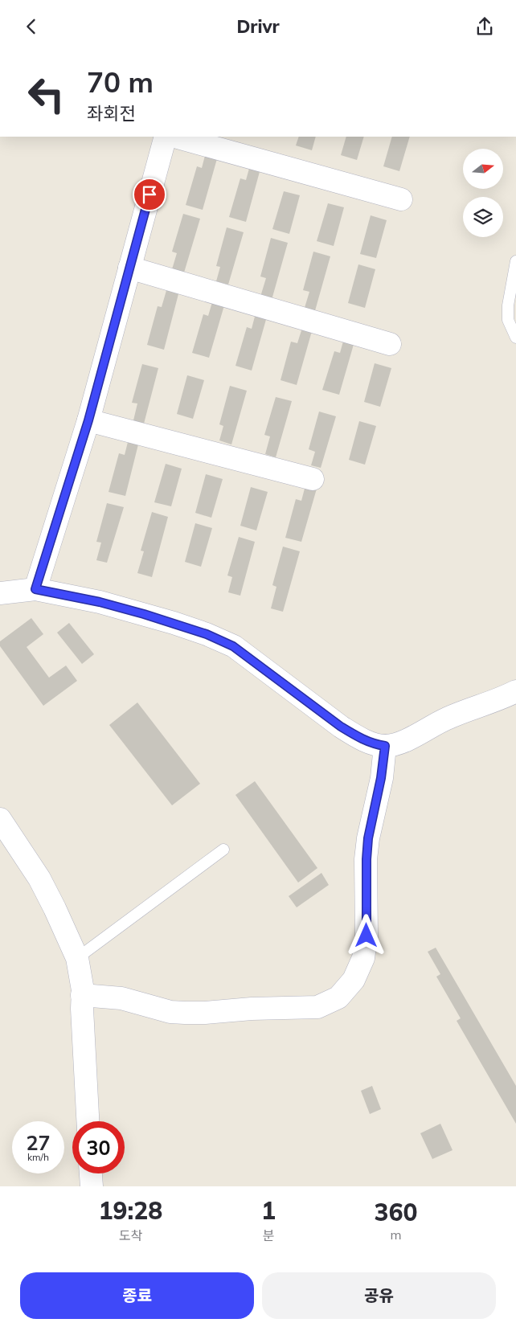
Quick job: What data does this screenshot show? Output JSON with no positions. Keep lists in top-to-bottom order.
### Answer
{
  "north": "right",
  "page": {
    "header": "Drivr",
    "turn": ["70 m", "좌회전"],
    "speed": "27 km/h",
    "limit": "30",
    "eta": [
      "19:28",
      "도착",
      "1",
      "분",
      "360",
      "m"
    ],
    "buttons": ["종료", "공유"]
  }
}
